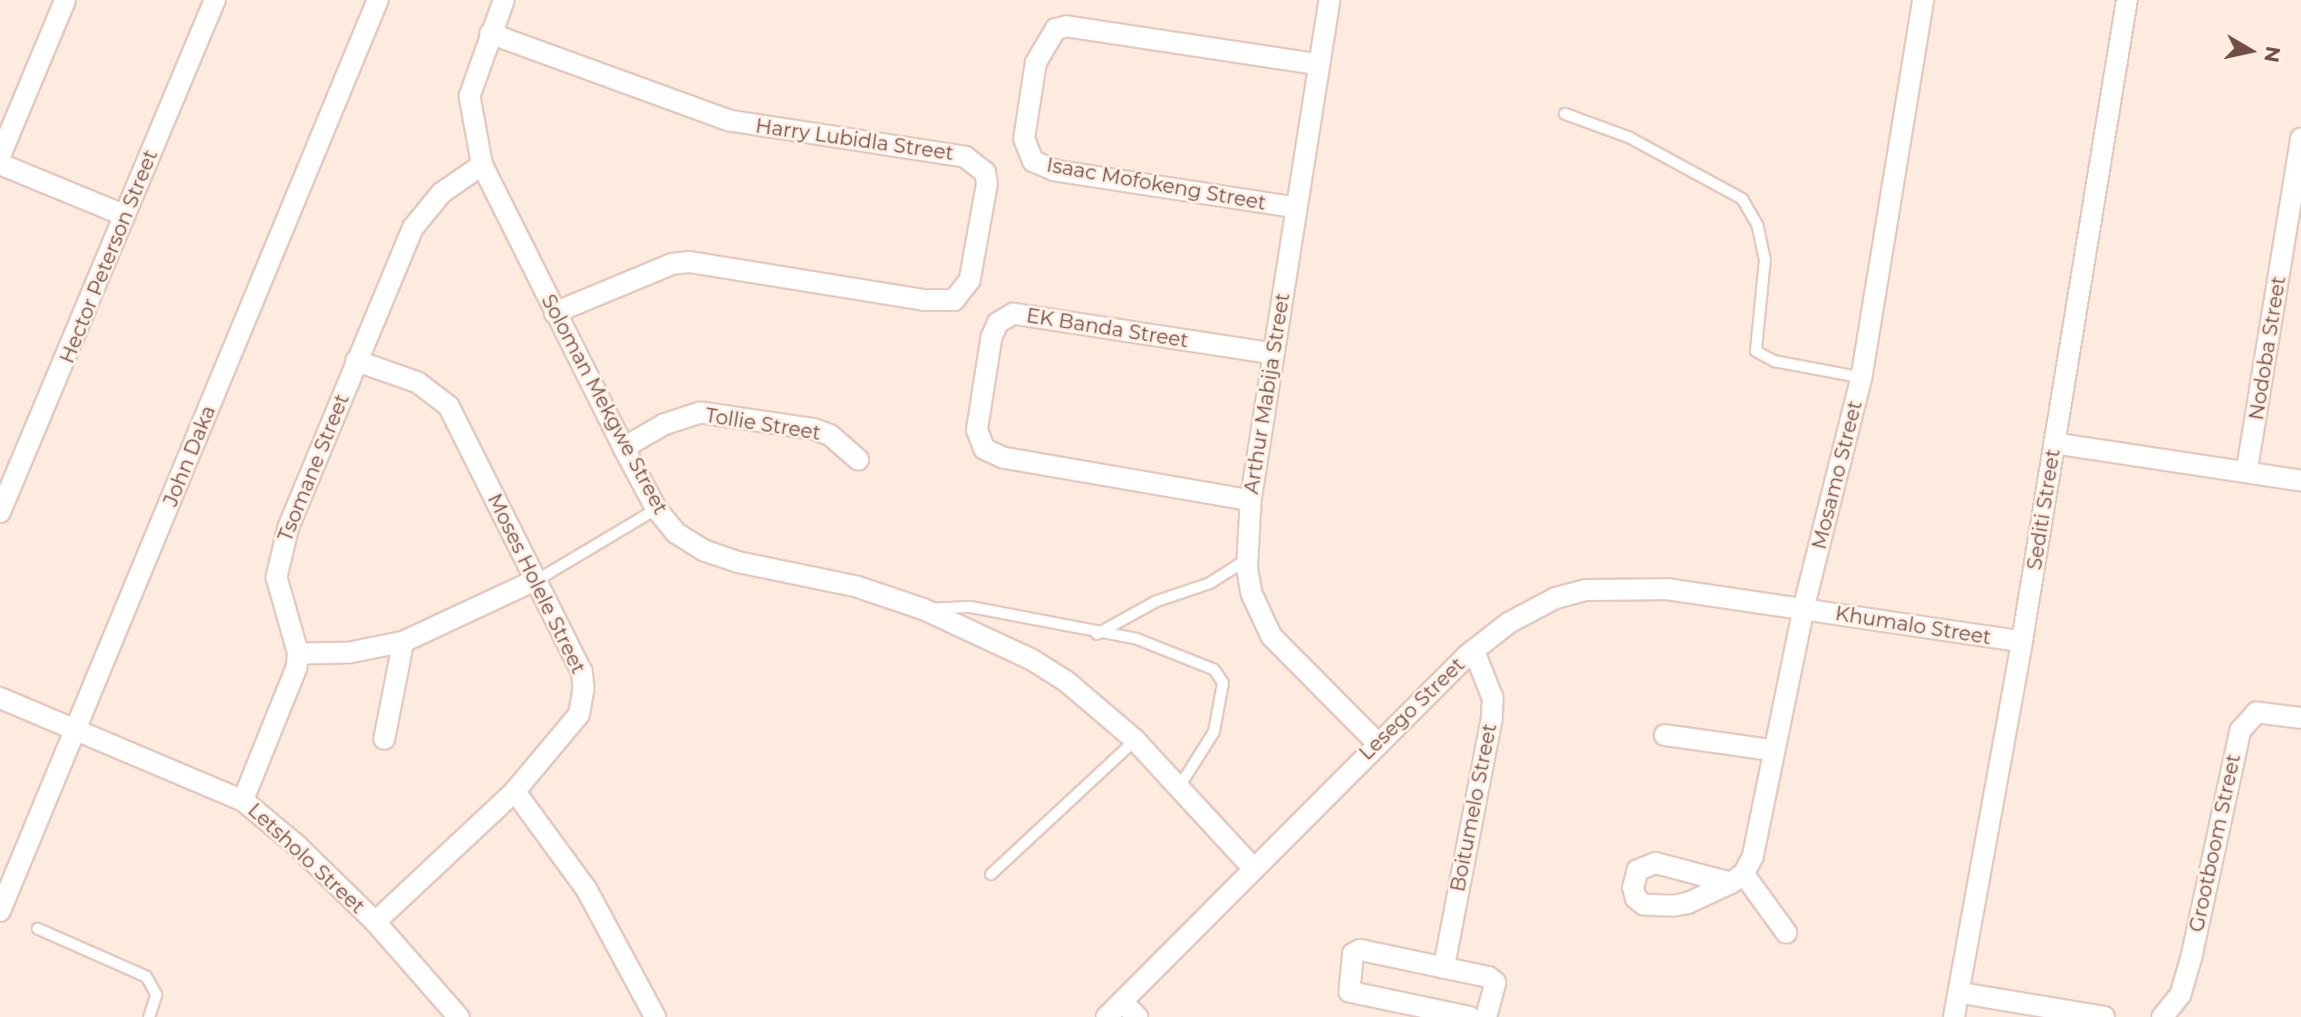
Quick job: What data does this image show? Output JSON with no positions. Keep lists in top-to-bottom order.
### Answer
{
  "streets": {
    "street": [
      "Harry Lubidla Street",
      "Isaac Mofokeng Street",
      "Hector Peterson Street",
      "EK Banda Street",
      "Nodoba Street",
      "Arthur Mabija Street",
      "Soloman Mekgwe Street",
      "Tollie Street",
      "John Daka",
      "Tsomane Street",
      "Mosamo Street",
      "Sediti Street",
      "Moses Holele Street",
      "Khumalo Street",
      "Lesego Street",
      "Boitumelo Street",
      "Grootboom Street",
      "Letsholo Street"
    ]
  },
  "crossings": [
    ["Harry Lubidla Street", "Soloman Mekgwe Street"],
    ["Isaac Mofokeng Street", "Arthur Mabija Street"],
    ["EK Banda Street", "Arthur Mabija Street"],
    ["Arthur Mabija Street", "Lesego Street"],
    ["Soloman Mekgwe Street", "Tollie Street"],
    ["Soloman Mekgwe Street", "Tsomane Street"],
    ["Soloman Mekgwe Street", "Lesego Street"],
    ["John Daka", "Letsholo Street"],
    ["Tsomane Street", "Moses Holele Street"],
    ["Mosamo Street", "Khumalo Street"],
    ["Mosamo Street", "Lesego Street"],
    ["Sediti Street", "Khumalo Street"],
    ["Moses Holele Street", "Letsholo Street"],
    ["Khumalo Street", "Lesego Street"],
    ["Lesego Street", "Boitumelo Street"]
  ],
  "north": "right"
}
